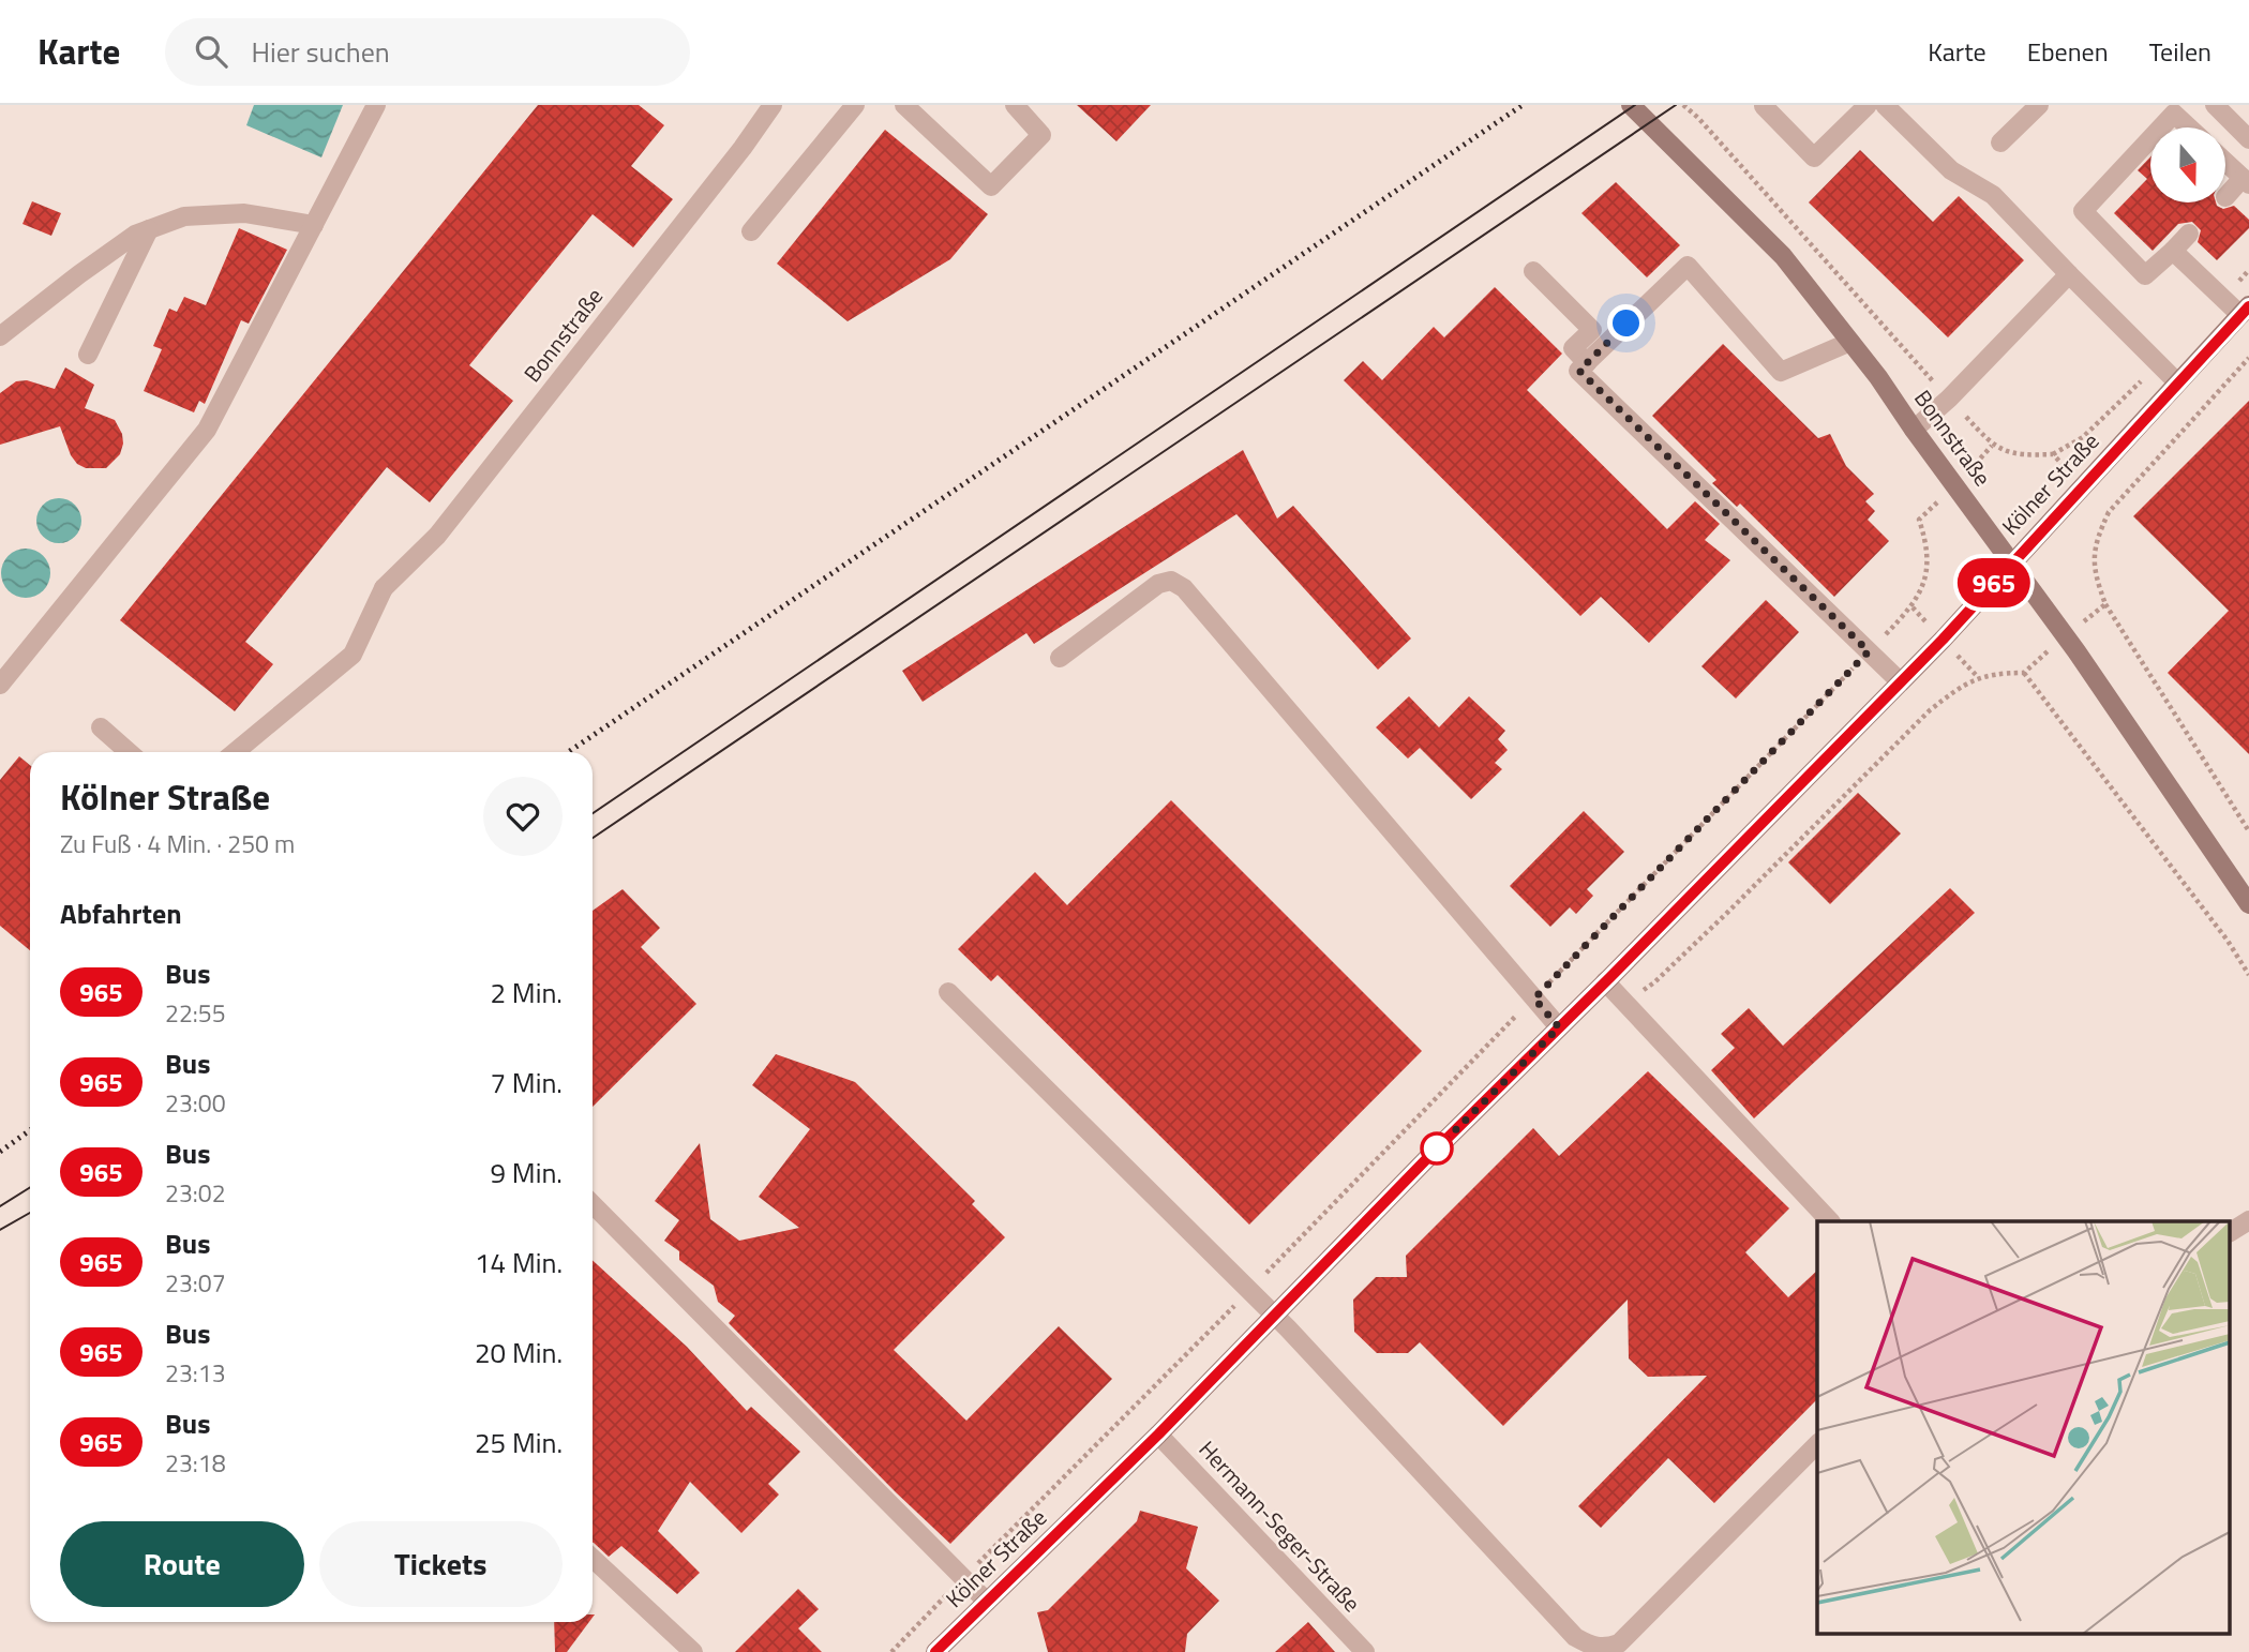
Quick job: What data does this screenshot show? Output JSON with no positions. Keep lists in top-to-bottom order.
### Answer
{
  "streets": {
    "main road": ["Bonnstraße", "Kölner Straße"],
    "street": ["Hermann-Seger-Straße"]
  },
  "crossings": [
    ["Bonnstraße", "Kölner Straße"],
    ["Kölner Straße", "Hermann-Seger-Straße"]
  ],
  "lines": ["bus line 965"],
  "north": "bottom",
  "page": {
    "header": "Karte",
    "search": "Hier suchen",
    "nav": ["Karte", "Ebenen", "Teilen"],
    "on_map": "965",
    "heading": [
      ["Kölner Straße", "Zu Fuß · 4 Min. · 250 m"],
      "Abfahrten"
    ],
    "list": [
      {
        "mark": "965",
        "name": "Bus",
        "note": "22:55",
        "value": "2 Min."
      },
      {
        "mark": "965",
        "name": "Bus",
        "note": "23:00",
        "value": "7 Min."
      },
      {
        "mark": "965",
        "name": "Bus",
        "note": "23:02",
        "value": "9 Min."
      },
      {
        "mark": "965",
        "name": "Bus",
        "note": "23:07",
        "value": "14 Min."
      },
      {
        "mark": "965",
        "name": "Bus",
        "note": "23:13",
        "value": "20 Min."
      },
      {
        "mark": "965",
        "name": "Bus",
        "note": "23:18",
        "value": "25 Min."
      }
    ],
    "buttons": ["Route", "Tickets"]
  }
}
